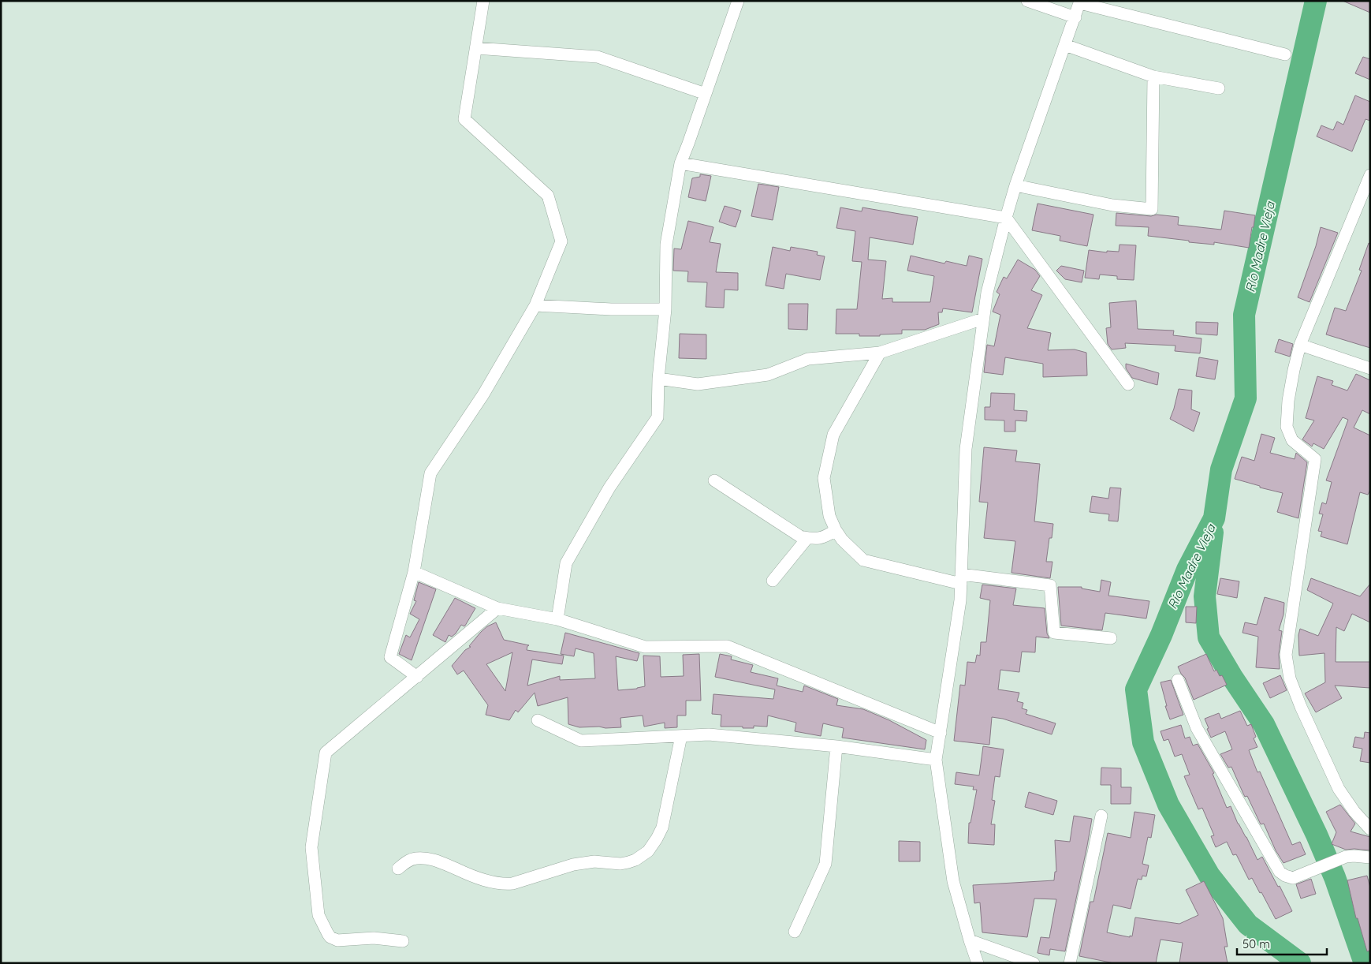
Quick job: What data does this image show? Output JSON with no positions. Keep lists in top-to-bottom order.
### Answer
{
  "water": ["Río Madre Vieja"],
  "scale_bar": "50 m"
}
